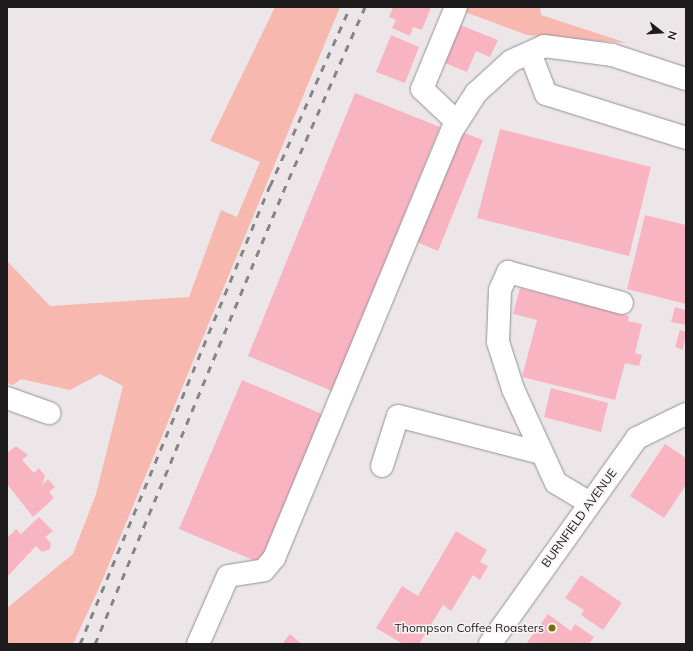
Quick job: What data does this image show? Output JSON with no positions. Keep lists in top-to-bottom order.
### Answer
{
  "streets": {
    "street": ["BURNFIELD AVENUE"]
  },
  "places": ["Thompson Coffee Roasters"],
  "north": "right"
}
